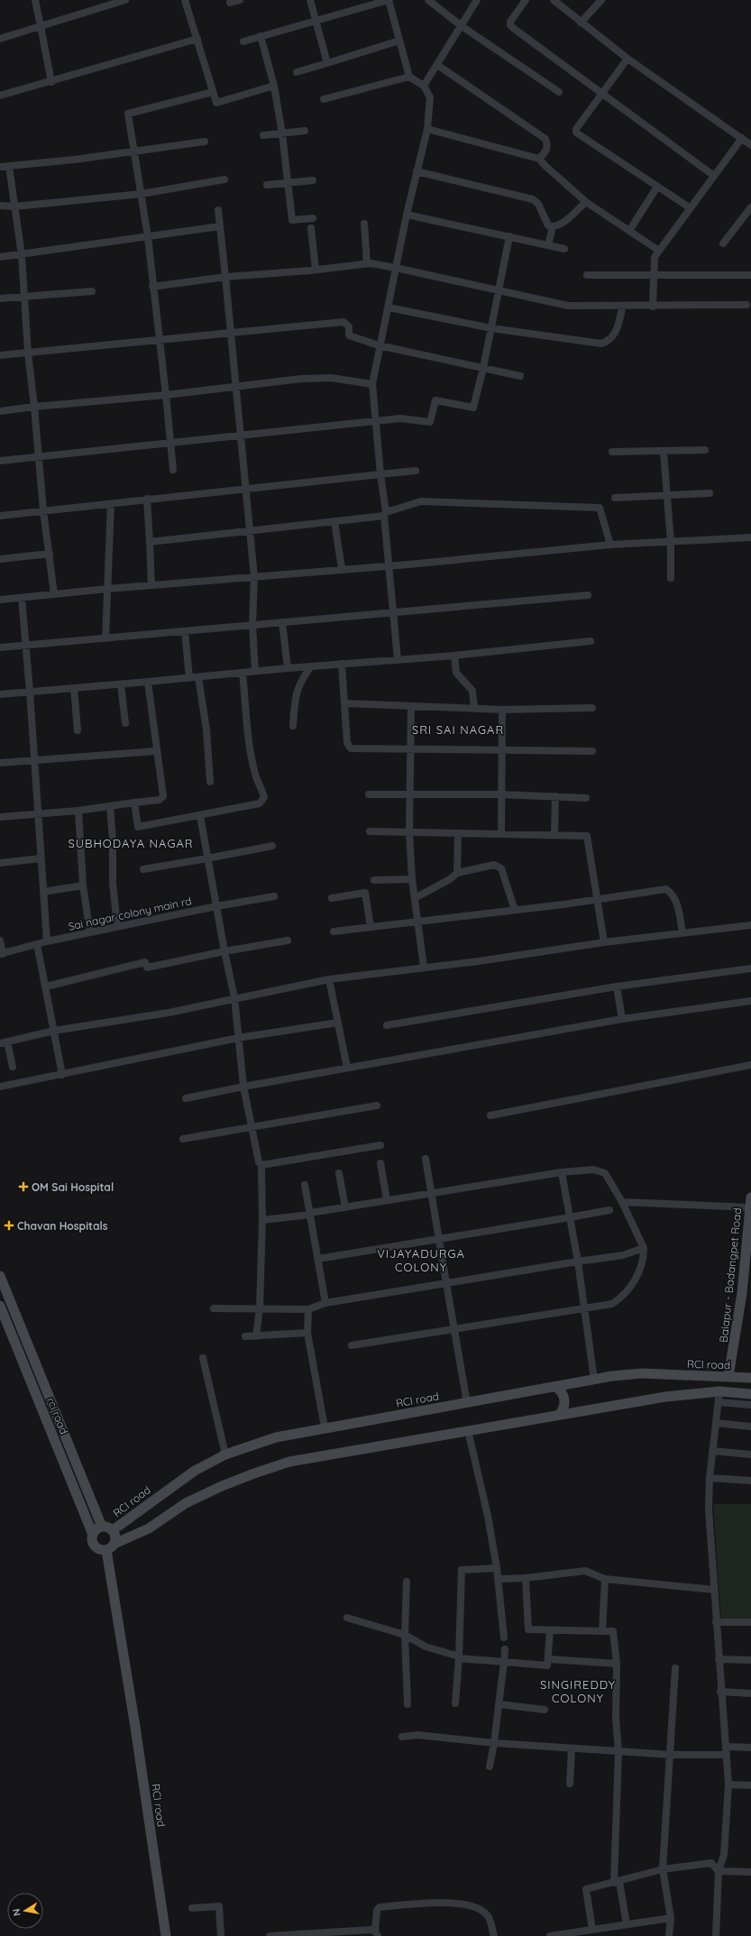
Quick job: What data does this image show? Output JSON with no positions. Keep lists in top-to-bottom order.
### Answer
{
  "streets": {
    "main road": ["Balapur - Badangpet Road", "RCI road", "rci road"],
    "street": ["Sai nagar colony main rd"]
  },
  "crossings": [
    ["Balapur - Badangpet Road", "RCI road"],
    ["RCI road", "rci road"]
  ],
  "districts": [
    "SRI SAI NAGAR",
    "SUBHODAYA NAGAR",
    "VIJAYADURGA COLONY",
    "SINGIREDDY COLONY"
  ],
  "places": {
    "health": ["OM Sai Hospital", "Chavan Hospitals"]
  },
  "north": "left"
}
